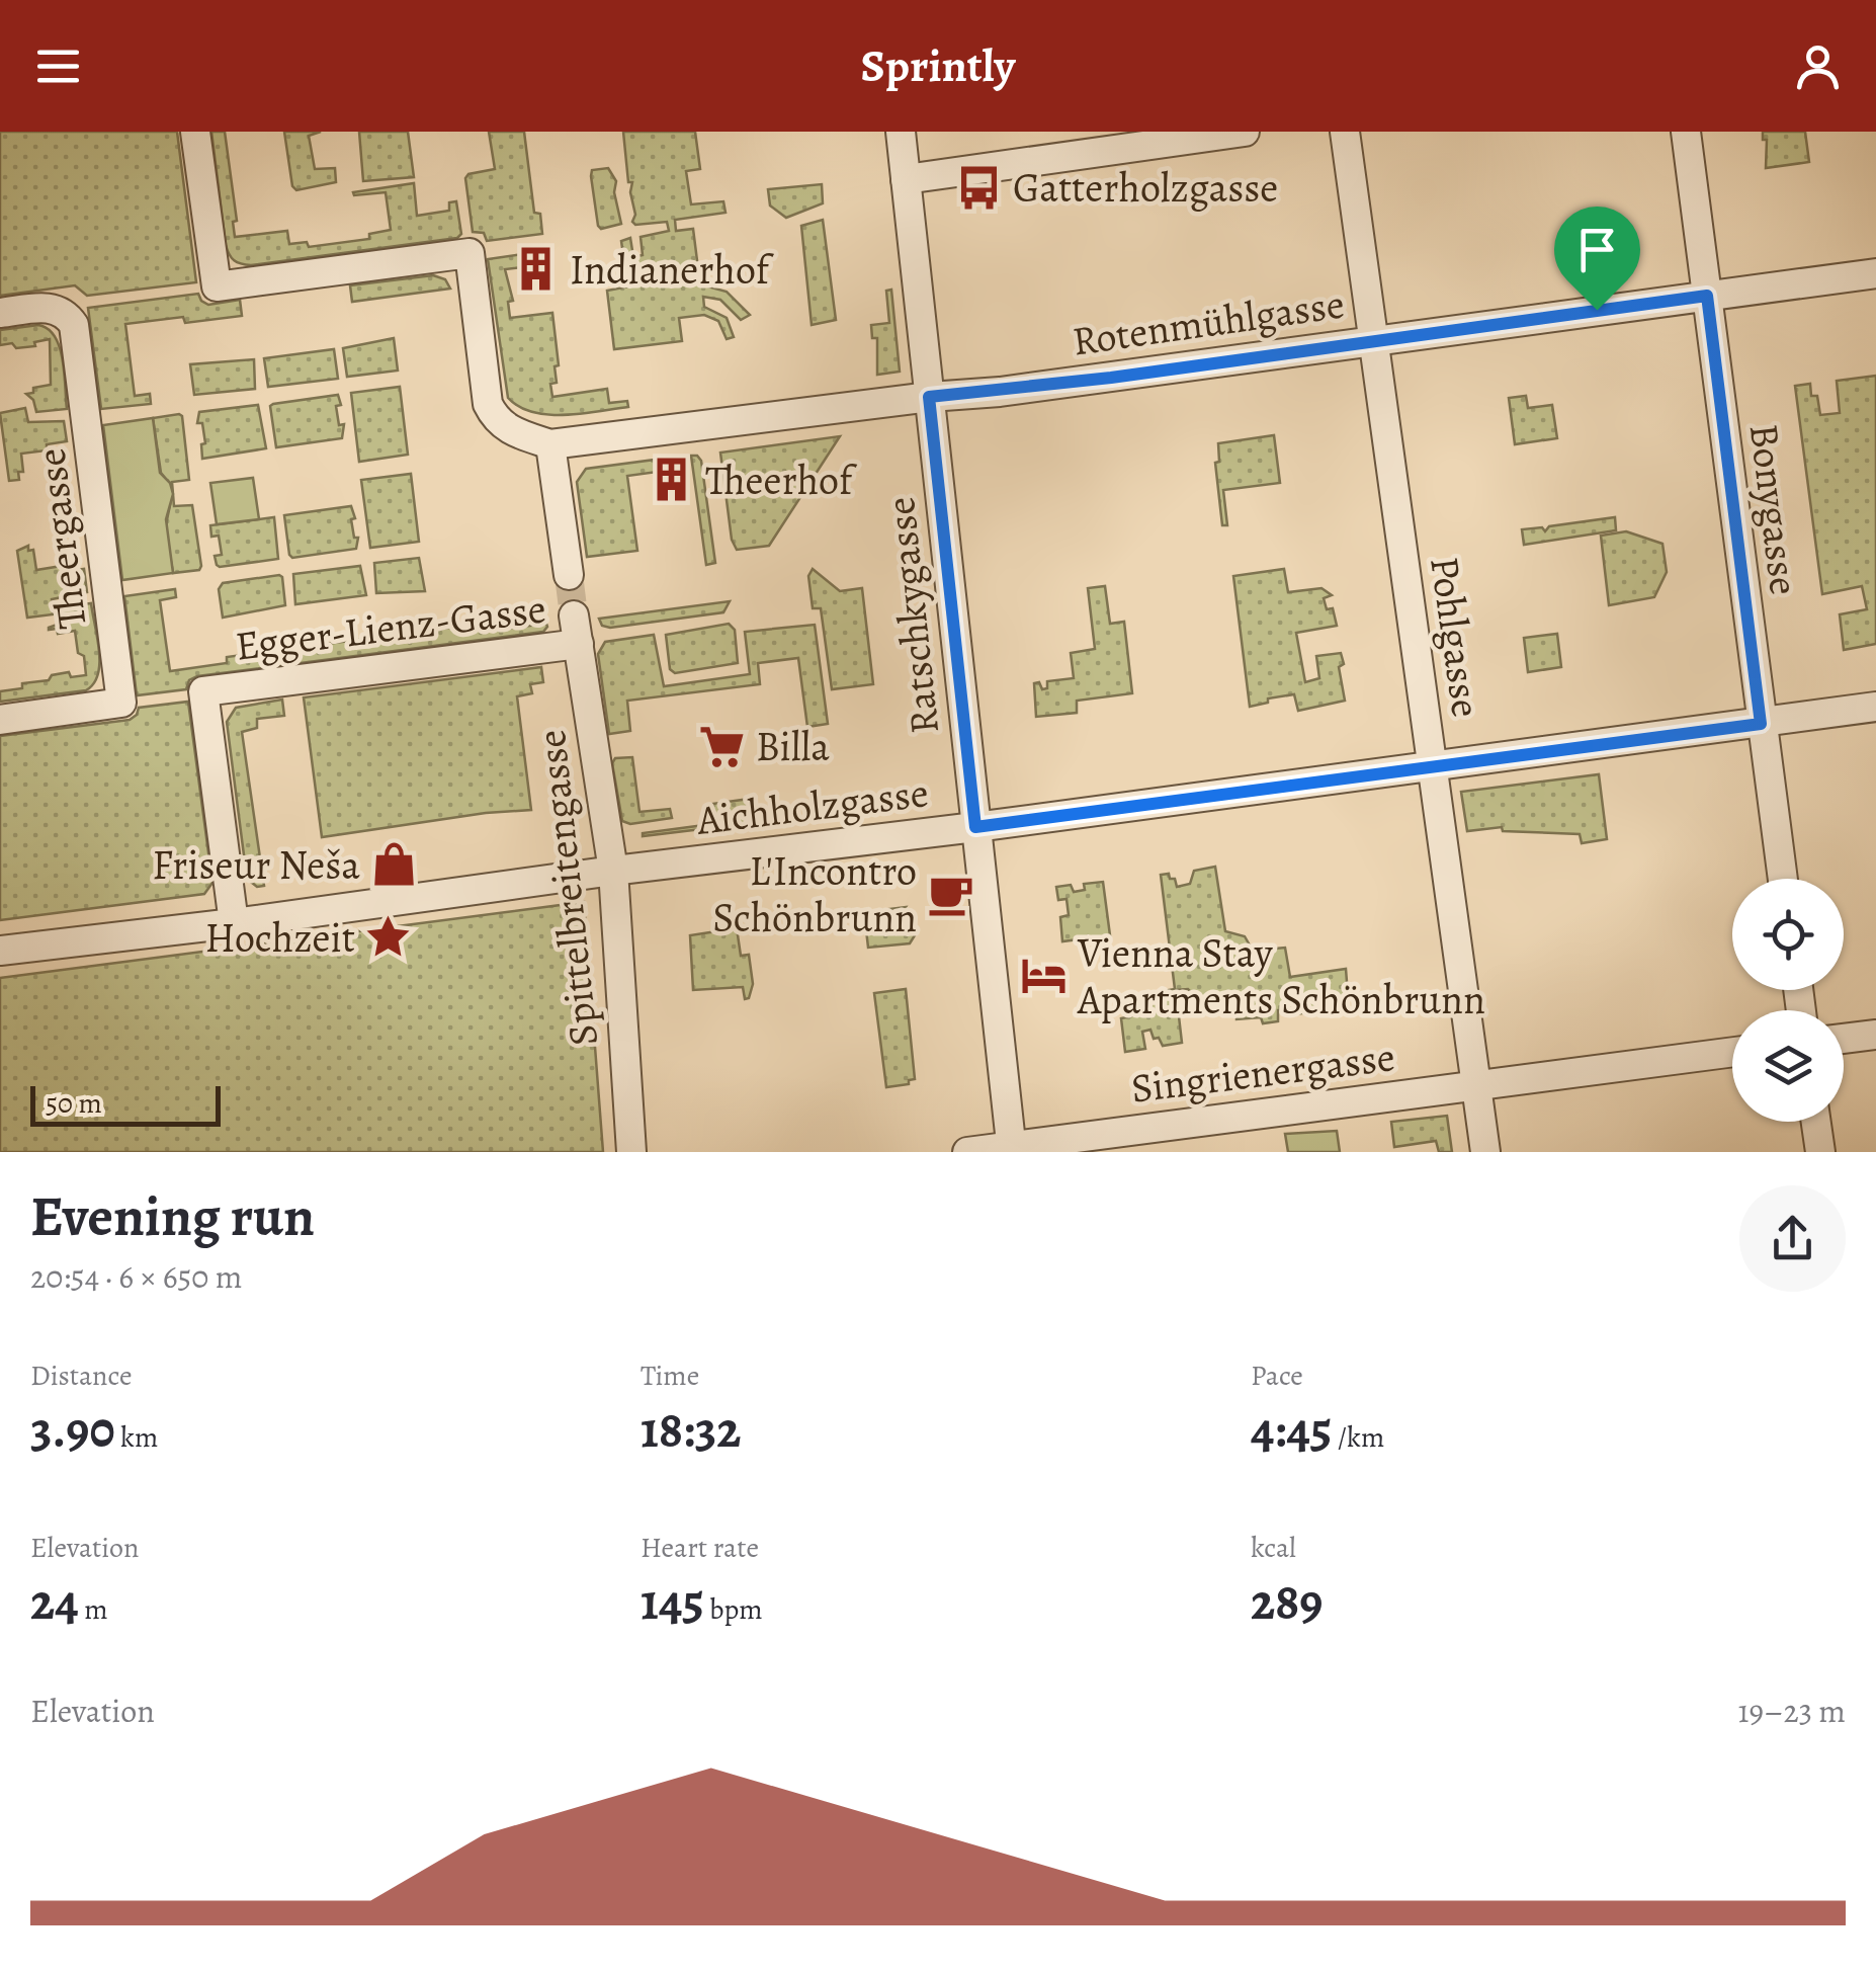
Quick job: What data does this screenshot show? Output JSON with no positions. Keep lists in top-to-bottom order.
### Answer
{
  "streets": {
    "street": [
      "Rotenmühlgasse",
      "Bonygasse",
      "Theergasse",
      "Ratschkygasse",
      "Egger-Lienz-Gasse",
      "Pohlgasse",
      "Aichholzgasse",
      "Spittelbreitengasse",
      "Singrienergasse"
    ]
  },
  "crossings": [
    ["Rotenmühlgasse", "Bonygasse"],
    ["Rotenmühlgasse", "Ratschkygasse"],
    ["Rotenmühlgasse", "Pohlgasse"],
    ["Bonygasse", "Aichholzgasse"],
    ["Ratschkygasse", "Aichholzgasse"],
    ["Ratschkygasse", "Singrienergasse"],
    ["Egger-Lienz-Gasse", "Aichholzgasse"],
    ["Egger-Lienz-Gasse", "Spittelbreitengasse"],
    ["Pohlgasse", "Aichholzgasse"],
    ["Pohlgasse", "Singrienergasse"],
    ["Aichholzgasse", "Spittelbreitengasse"]
  ],
  "places": {
    "bus stop": ["Gatterholzgasse"],
    "building": ["Indianerhof", "Theerhof"],
    "supermarket": ["Billa"],
    "shop": ["Friseur Neša"],
    "cafe": ["L'Incontro Schönbrunn"],
    "place": ["Hochzeit"],
    "hotel": ["Vienna Stay Apartments Schönbrunn"]
  },
  "scale_bar": "50 m",
  "page": {
    "header": "Sprintly",
    "scale": "50 m",
    "heading": ["Evening run", "20:54 · 6 × 650 m"],
    "stats": [
      ["Distance", "3.90 km"],
      ["Time", "18:32"],
      ["Pace", "4:45 /km"],
      ["Elevation", "24 m"],
      ["Heart rate", "145 bpm"],
      ["kcal", "289"]
    ],
    "chart": ["Elevation", "19–23 m"]
  }
}
